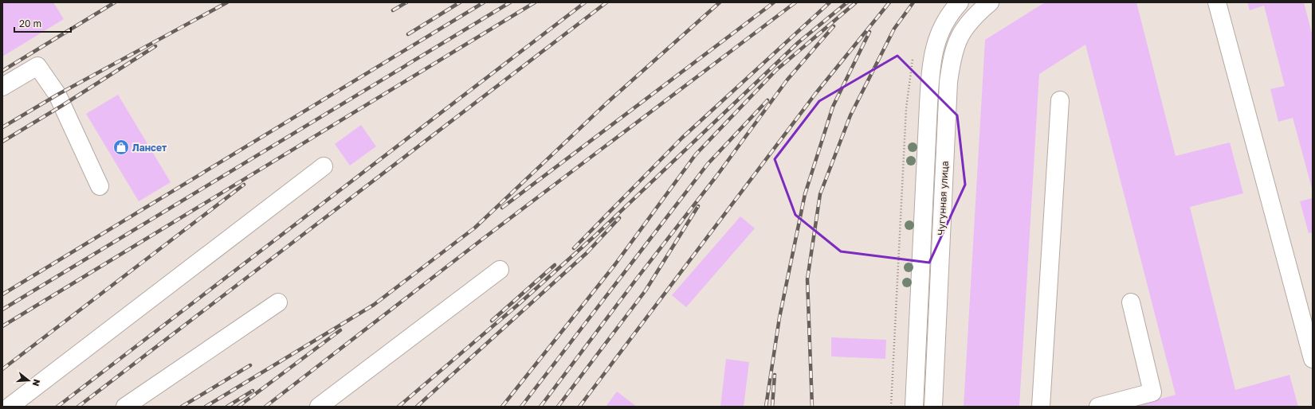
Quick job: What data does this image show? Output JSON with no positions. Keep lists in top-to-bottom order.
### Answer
{
  "streets": {
    "street": ["Чугунная улица"]
  },
  "places": {
    "shop": ["Лансет"]
  },
  "scale_bar": "20 m",
  "north": "right"
}
